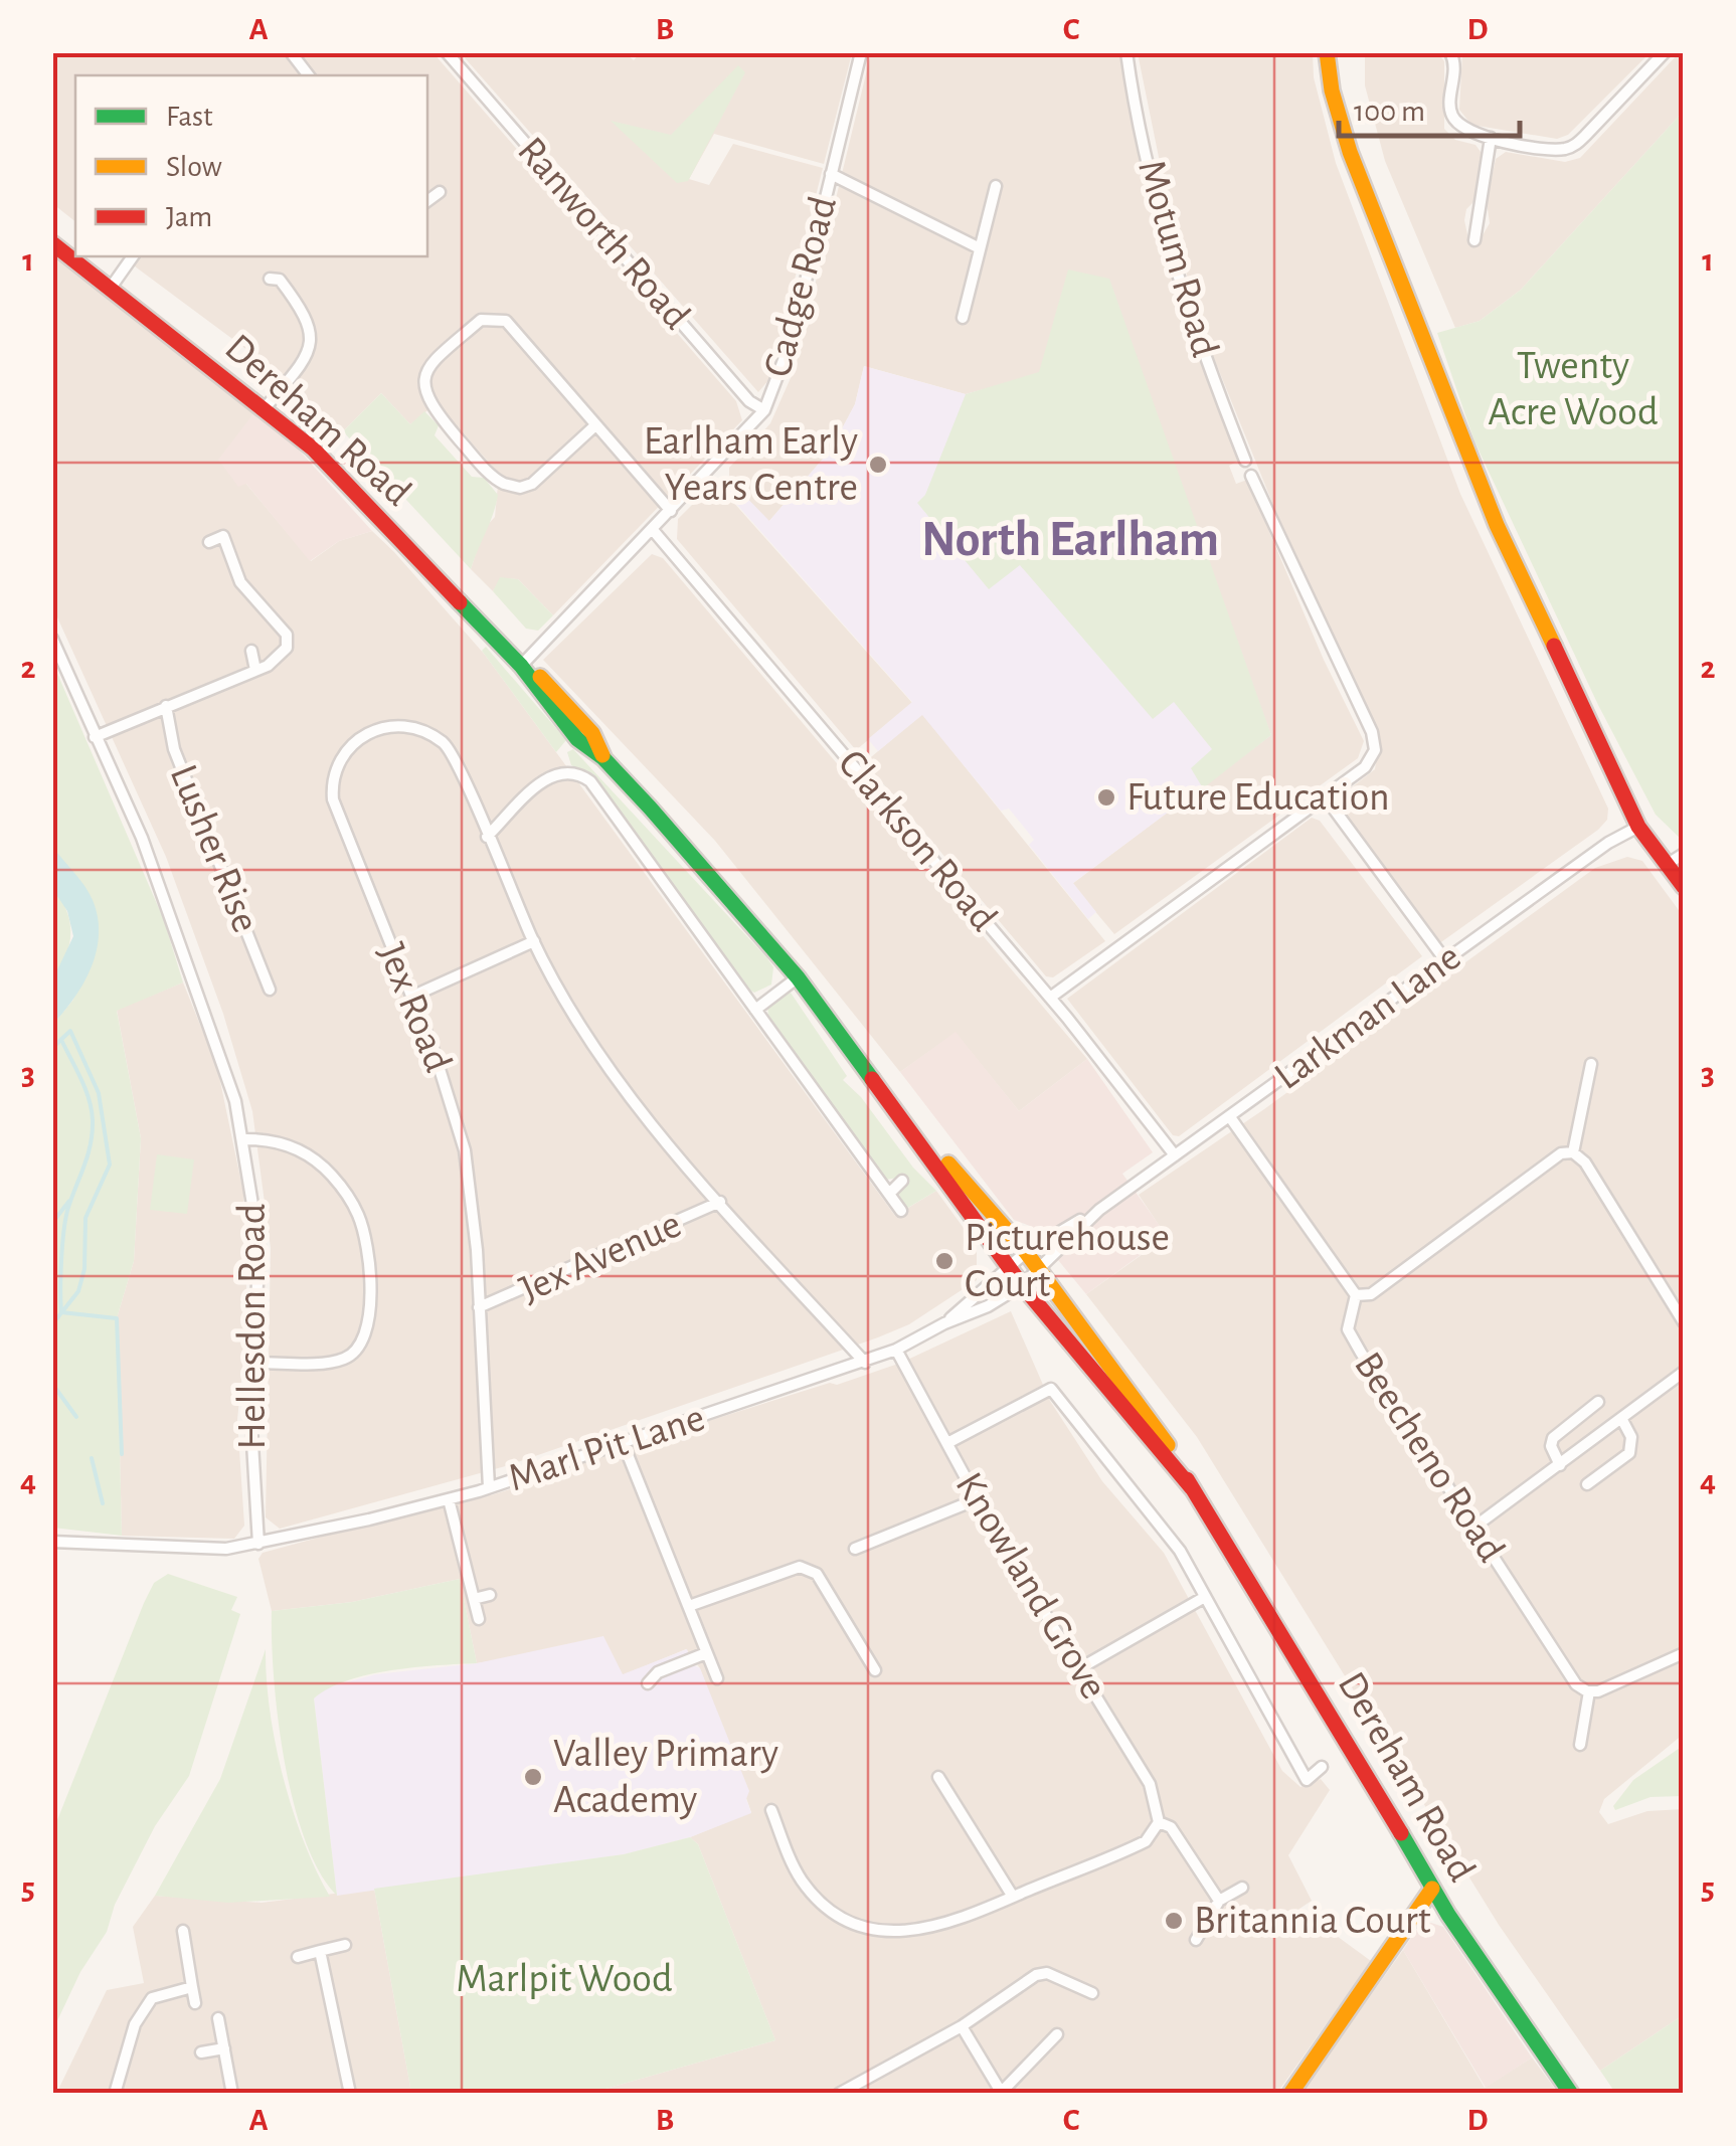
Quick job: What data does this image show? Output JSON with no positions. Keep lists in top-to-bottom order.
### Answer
{
  "streets": {
    "main road": ["Dereham Road"],
    "street": [
      "Ranworth Road",
      "Motum Road",
      "Cadge Road",
      "Clarkson Road",
      "Lusher Rise",
      "Jex Road",
      "Larkman Lane",
      "Jex Avenue",
      "Hellesdon Road",
      "Marl Pit Lane",
      "Beecheno Road",
      "Knowland Grove"
    ]
  },
  "crossings": [
    ["Ranworth Road", "Cadge Road"],
    ["Cadge Road", "Dereham Road"],
    ["Cadge Road", "Clarkson Road"],
    ["Dereham Road", "Larkman Lane"],
    ["Dereham Road", "Marl Pit Lane"],
    ["Clarkson Road", "Larkman Lane"],
    ["Jex Road", "Jex Avenue"],
    ["Jex Road", "Marl Pit Lane"],
    ["Larkman Lane", "Marl Pit Lane"],
    ["Larkman Lane", "Beecheno Road"],
    ["Hellesdon Road", "Marl Pit Lane"],
    ["Marl Pit Lane", "Knowland Grove"]
  ],
  "districts": ["North Earlham"],
  "parks": ["Twenty Acre Wood", "Marlpit Wood"],
  "places": [
    "Earlham Early Years Centre",
    "Future Education",
    "Picturehouse Court",
    "Valley Primary Academy",
    "Britannia Court"
  ],
  "legend": ["Fast", "Slow", "Jam"],
  "scale_bar": "100 m",
  "grid": {
    "columns": [
      "A",
      "B",
      "C",
      "D"
    ],
    "rows": [
      "1",
      "2",
      "3",
      "4",
      "5"
    ]
  }
}
